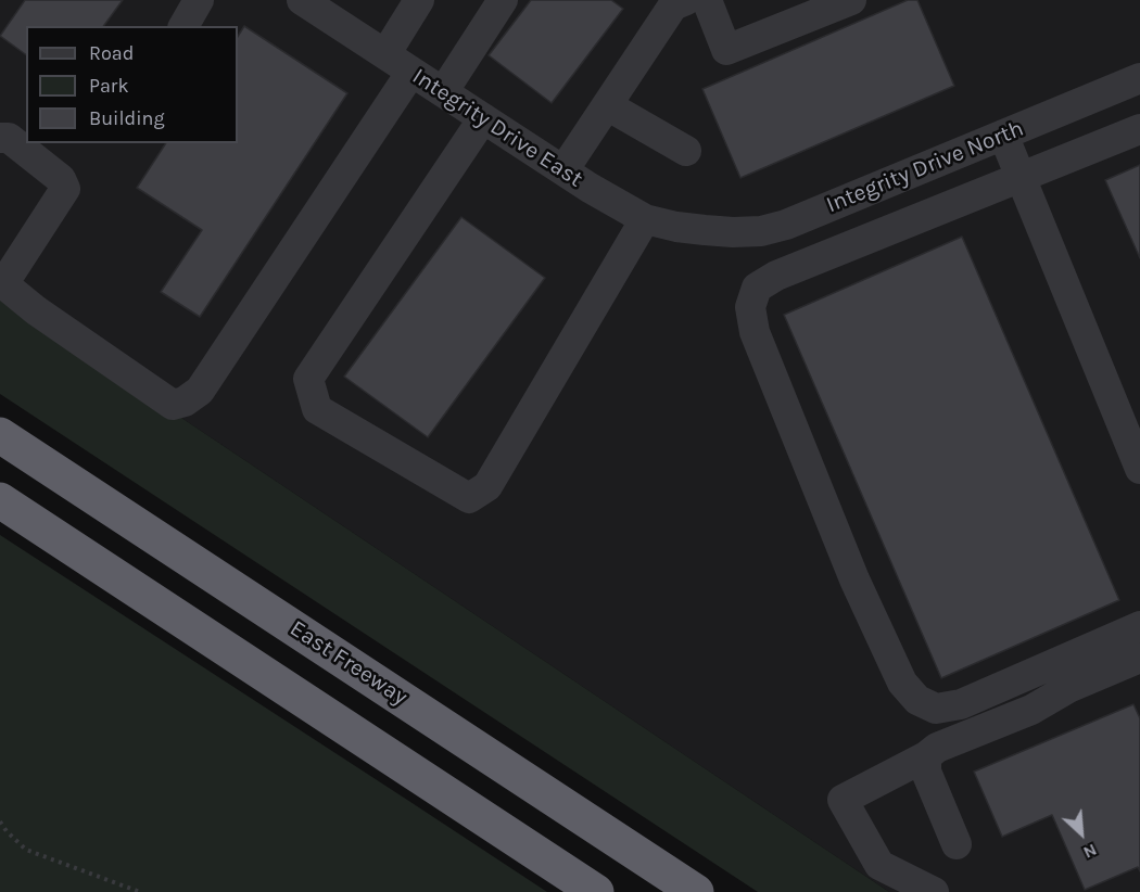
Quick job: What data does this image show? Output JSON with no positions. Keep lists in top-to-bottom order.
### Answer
{
  "streets": {
    "highway": ["East Freeway"],
    "street": ["Integrity Drive East", "Integrity Drive North"]
  },
  "crossings": [
    ["Integrity Drive East", "Integrity Drive North"]
  ],
  "legend": ["Road", "Park", "Building"],
  "north": "bottom right"
}
